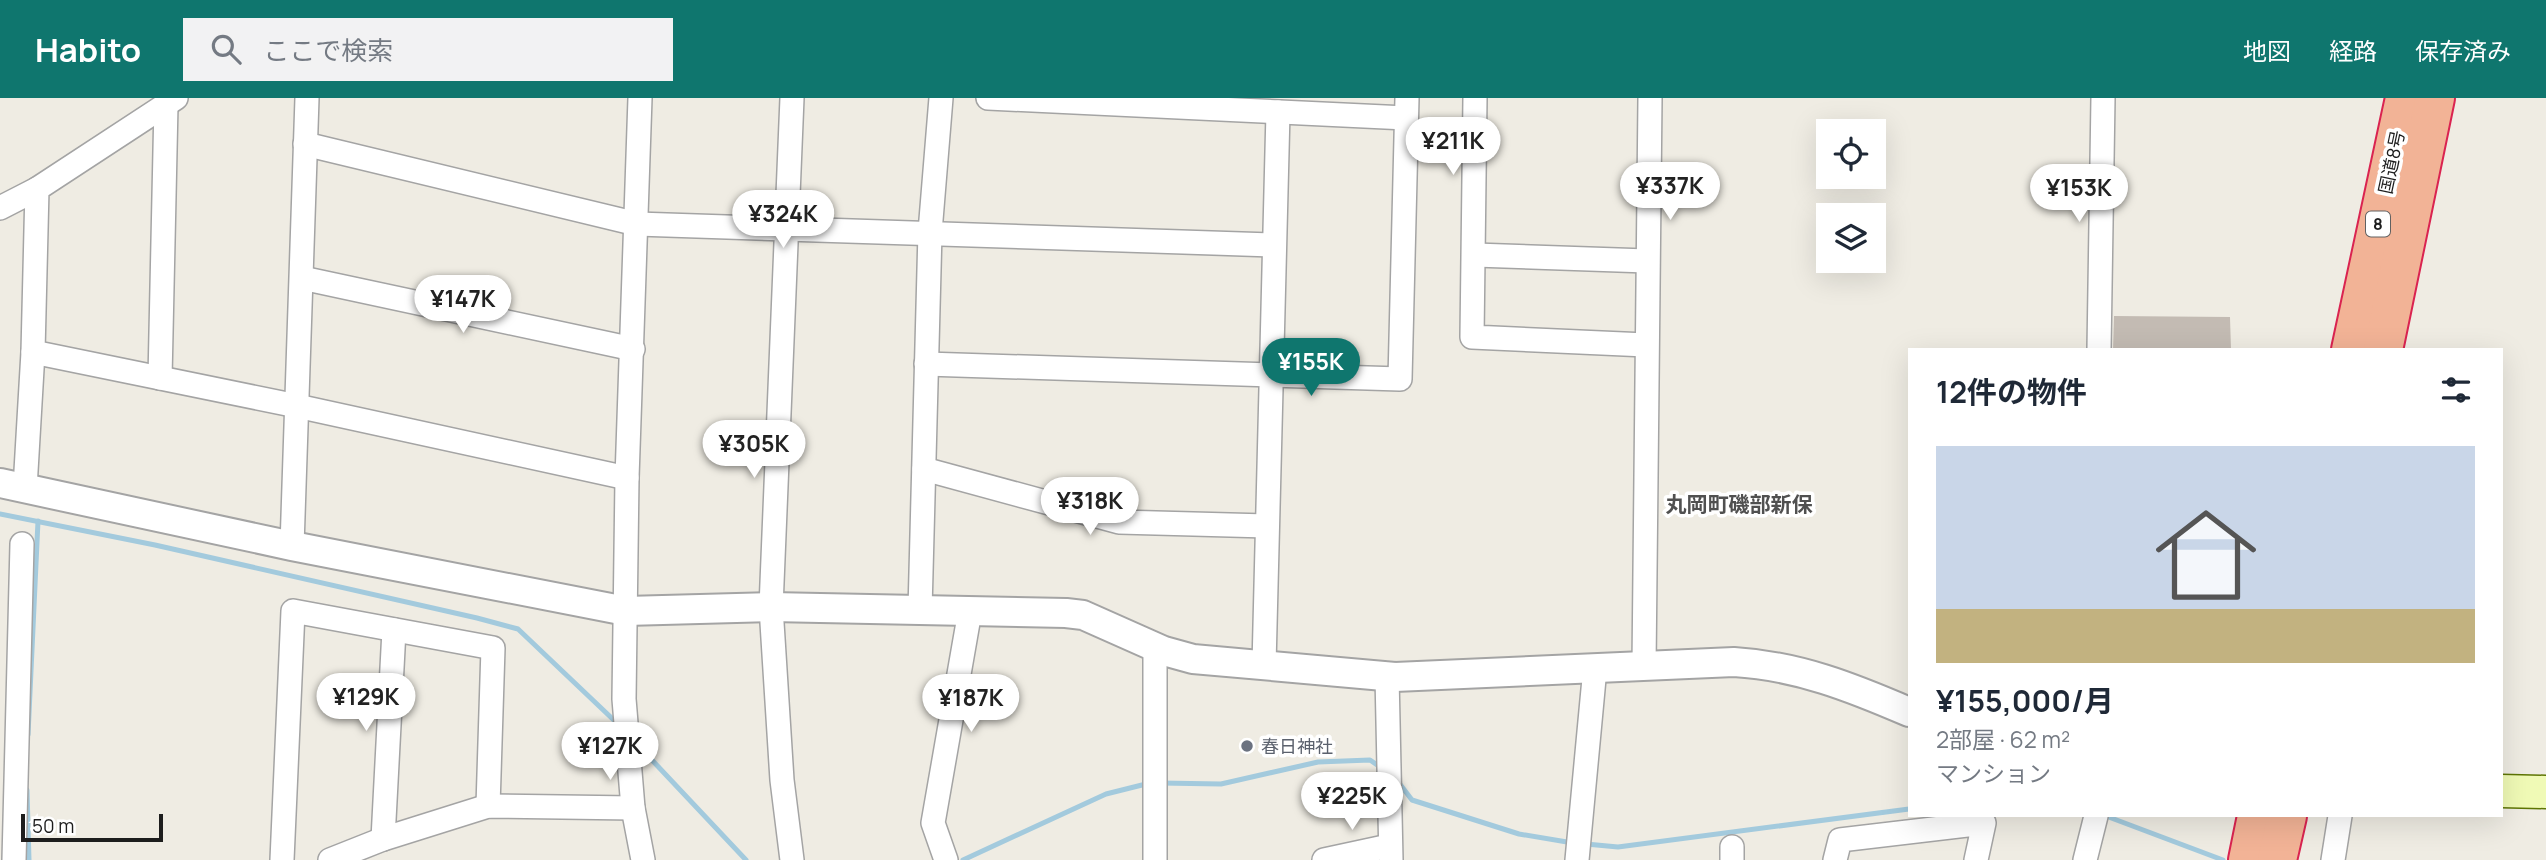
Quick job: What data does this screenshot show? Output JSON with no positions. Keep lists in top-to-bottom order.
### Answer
{
  "streets": {
    "highway": ["国道8号", "8"]
  },
  "districts": ["丸岡町磯部新保"],
  "places": ["春日神社"],
  "scale_bar": "50 m",
  "page": {
    "header": "Habito",
    "search": "ここで検索",
    "nav": ["地図", "経路", "保存済み"],
    "price": [
      "¥211K",
      "¥337K",
      "¥153K",
      "¥324K",
      "¥147K",
      "¥155K",
      "¥305K",
      "¥318K",
      "¥129K",
      "¥187K",
      "¥127K",
      "¥225K"
    ],
    "heading": "12件の物件",
    "list": [
      {
        "name": "¥155,000/月",
        "note": "2部屋 · 62 m² · マンション"
      }
    ],
    "scale": "50 m"
  }
}
